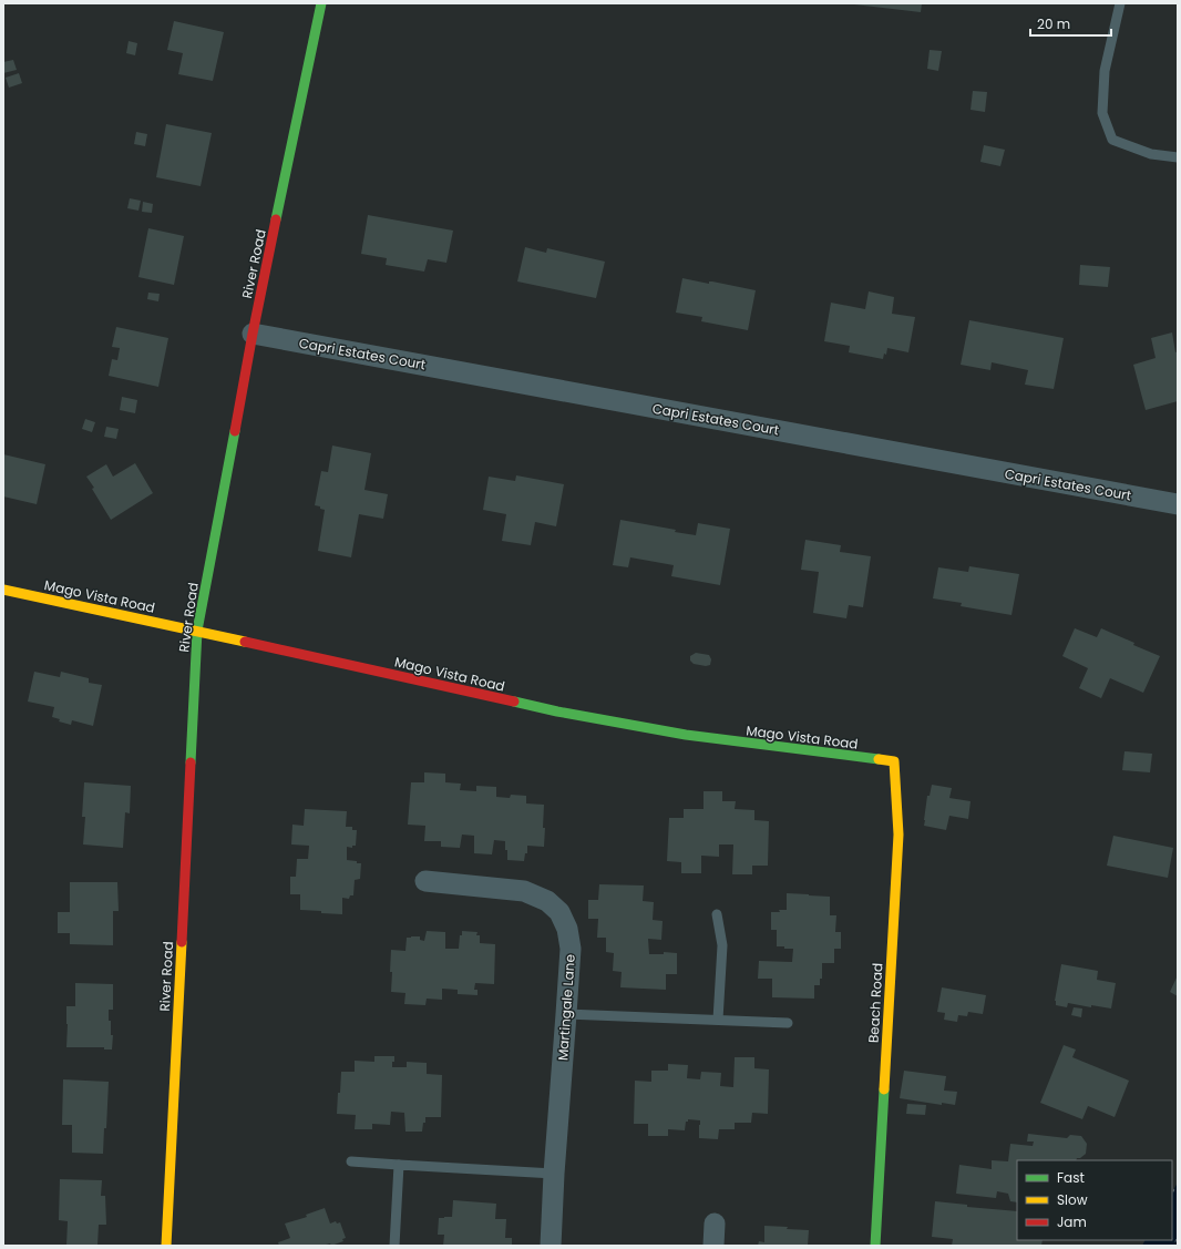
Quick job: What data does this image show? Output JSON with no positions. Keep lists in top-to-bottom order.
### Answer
{
  "streets": {
    "street": [
      "River Road",
      "Capri Estates Court",
      "Mago Vista Road",
      "Beach Road",
      "Martingale Lane"
    ]
  },
  "crossings": [
    ["River Road", "Capri Estates Court"],
    ["River Road", "Mago Vista Road"],
    ["Mago Vista Road", "Beach Road"]
  ],
  "legend": ["Fast", "Slow", "Jam"],
  "scale_bar": "20 m"
}
